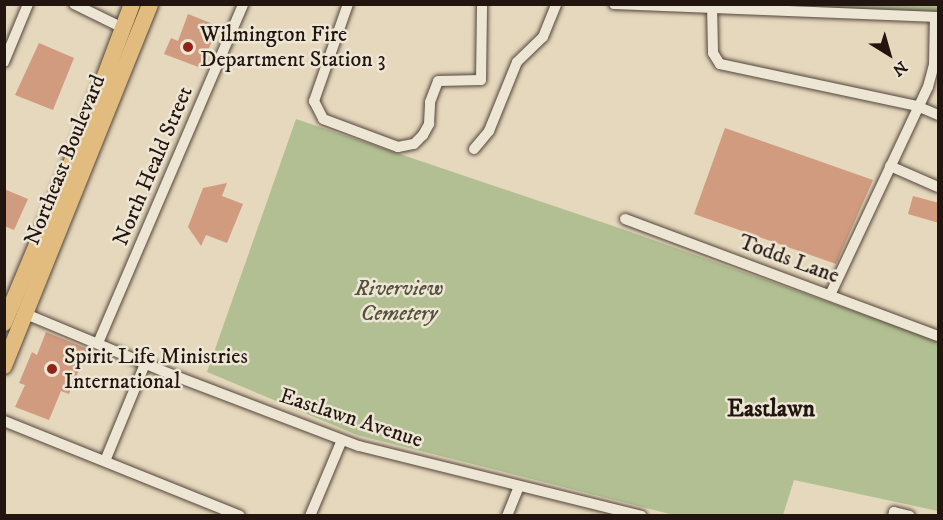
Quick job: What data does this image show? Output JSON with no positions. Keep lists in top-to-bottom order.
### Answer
{
  "streets": {
    "main road": ["Northeast Boulevard"],
    "street": ["North Heald Street", "Todds Lane", "Eastlawn Avenue"]
  },
  "crossings": [
    ["Northeast Boulevard", "Eastlawn Avenue"],
    ["North Heald Street", "Eastlawn Avenue"]
  ],
  "districts": ["Eastlawn"],
  "parks": ["Riverview Cemetery"],
  "places": ["Wilmington Fire Department Station 3", "Spirit Life Ministries International"],
  "north": "bottom right"
}
